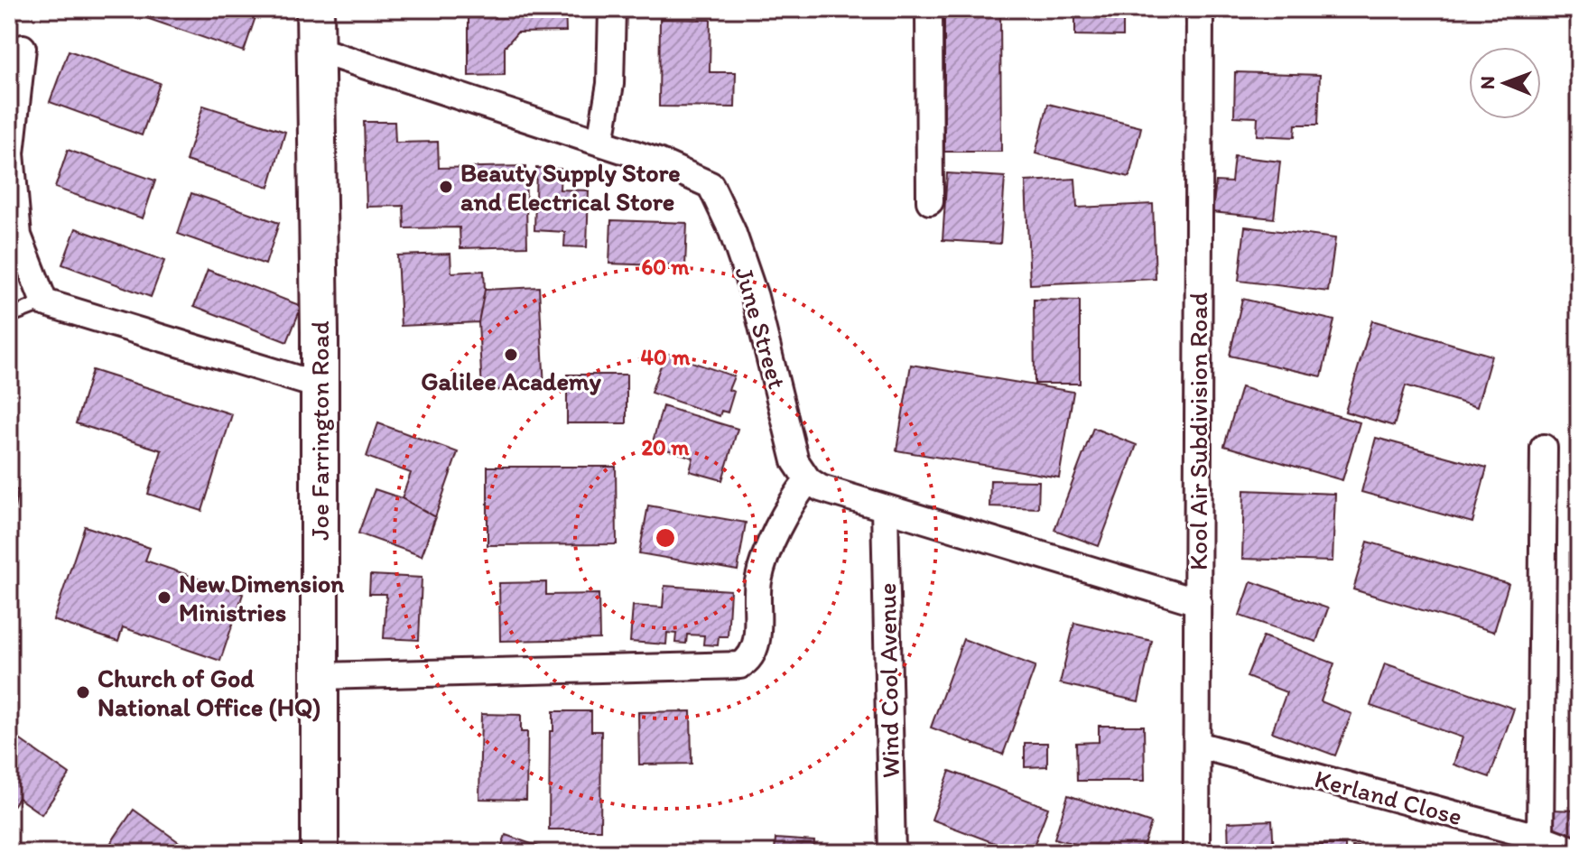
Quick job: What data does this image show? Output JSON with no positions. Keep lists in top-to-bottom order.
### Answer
{
  "streets": {
    "main road": ["Joe Farrington Road"],
    "street": [
      "June Street",
      "Kool Air Subdivision Road",
      "Wind Cool Avenue",
      "Kerland Close"
    ]
  },
  "crossings": [
    ["June Street", "Joe Farrington Road"],
    ["Kool Air Subdivision Road", "Kerland Close"]
  ],
  "places": [
    "Beauty Supply Store and Electrical Store",
    "Galilee Academy",
    "New Dimension Ministries",
    "Church of God National Office (HQ)"
  ],
  "north": "left",
  "rings": ["60 m", "40 m", "20 m"]
}
